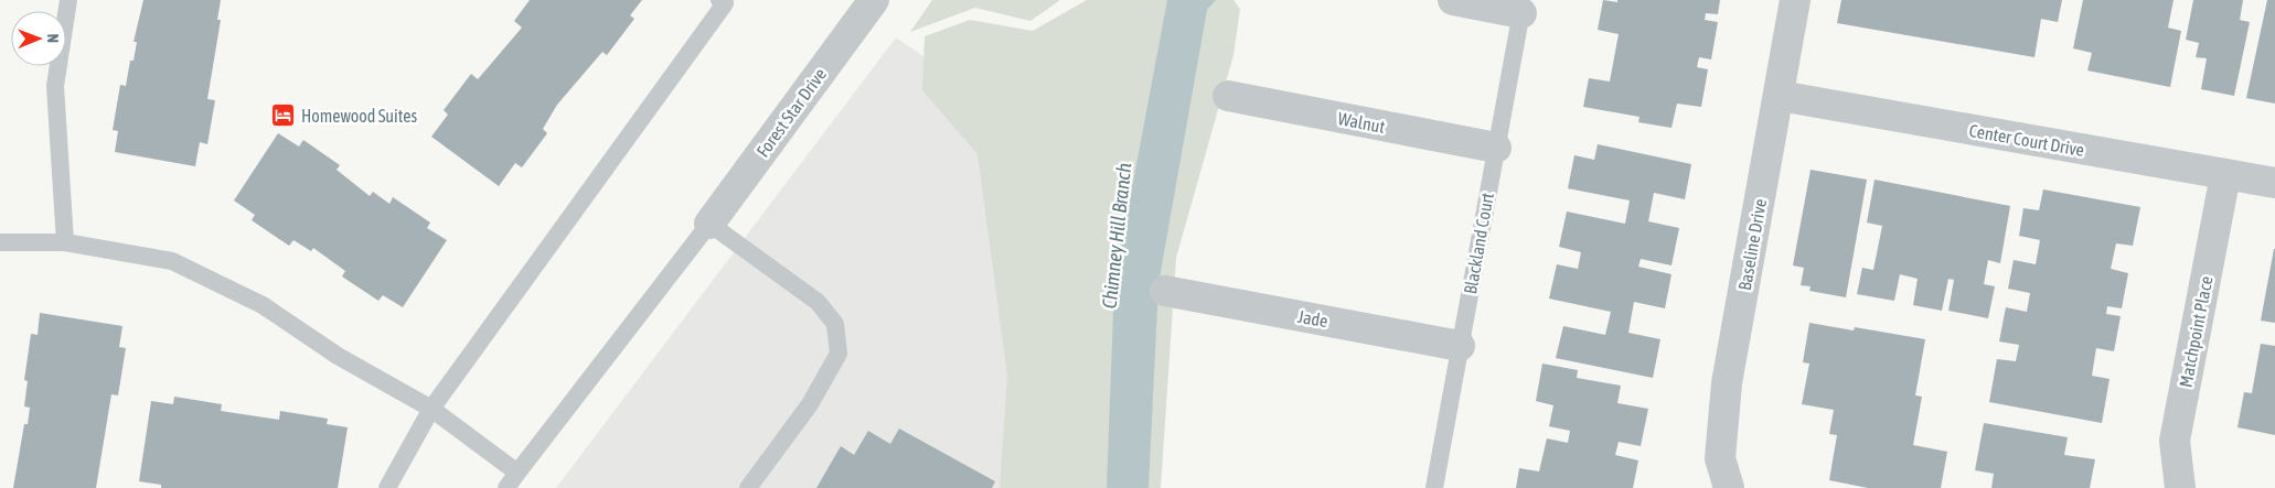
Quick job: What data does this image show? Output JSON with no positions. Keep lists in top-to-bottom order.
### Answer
{
  "streets": {
    "street": [
      "Forest Star Drive",
      "Walnut",
      "Center Court Drive",
      "Baseline Drive",
      "Jade",
      "Matchpoint Place"
    ],
    "lane": ["Blackland Court"]
  },
  "crossings": [
    ["Walnut", "Blackland Court"],
    ["Center Court Drive", "Baseline Drive"],
    ["Center Court Drive", "Matchpoint Place"],
    ["Blackland Court", "Jade"]
  ],
  "water": ["Chimney Hill Branch"],
  "places": {
    "hotel": ["Homewood Suites"]
  },
  "north": "right"
}
